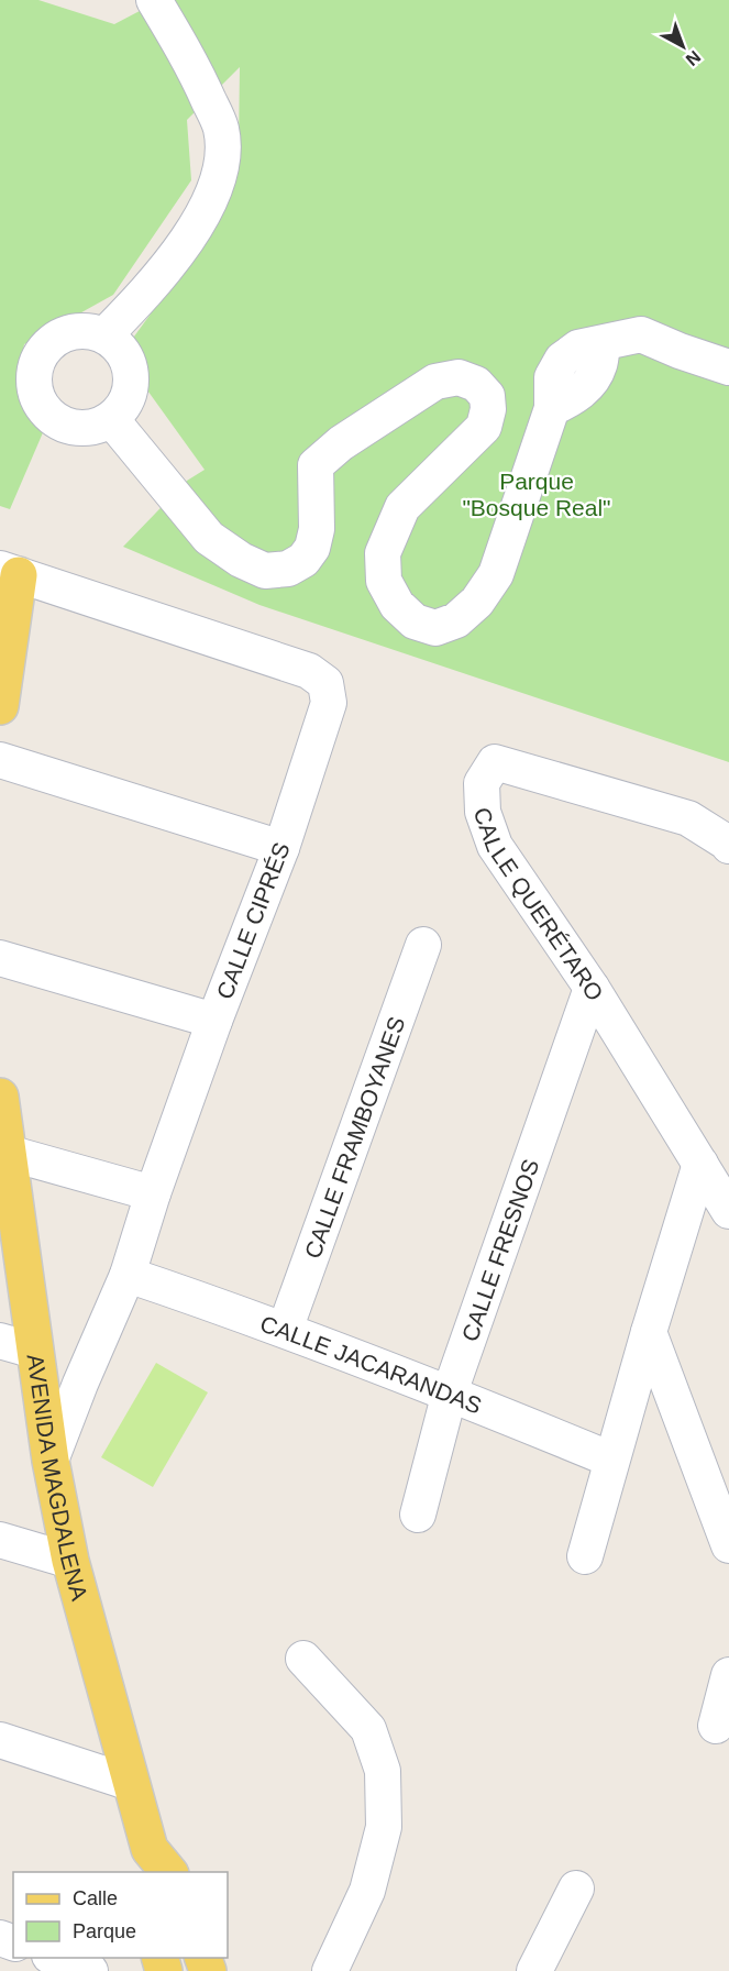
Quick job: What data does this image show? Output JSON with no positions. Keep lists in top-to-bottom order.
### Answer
{
  "streets": {
    "main road": ["AVENIDA MAGDALENA"],
    "street": [
      "CALLE QUERÉTARO",
      "CALLE CIPRÉS",
      "CALLE FRAMBOYANES",
      "CALLE FRESNOS",
      "CALLE JACARANDAS"
    ]
  },
  "crossings": [
    ["CALLE QUERÉTARO", "CALLE FRESNOS"],
    ["CALLE CIPRÉS", "CALLE JACARANDAS"],
    ["CALLE CIPRÉS", "AVENIDA MAGDALENA"],
    ["CALLE FRAMBOYANES", "CALLE JACARANDAS"],
    ["CALLE FRESNOS", "CALLE JACARANDAS"]
  ],
  "parks": ["Parque \"Bosque Real\""],
  "legend": ["Calle", "Parque"],
  "north": "bottom right"
}
